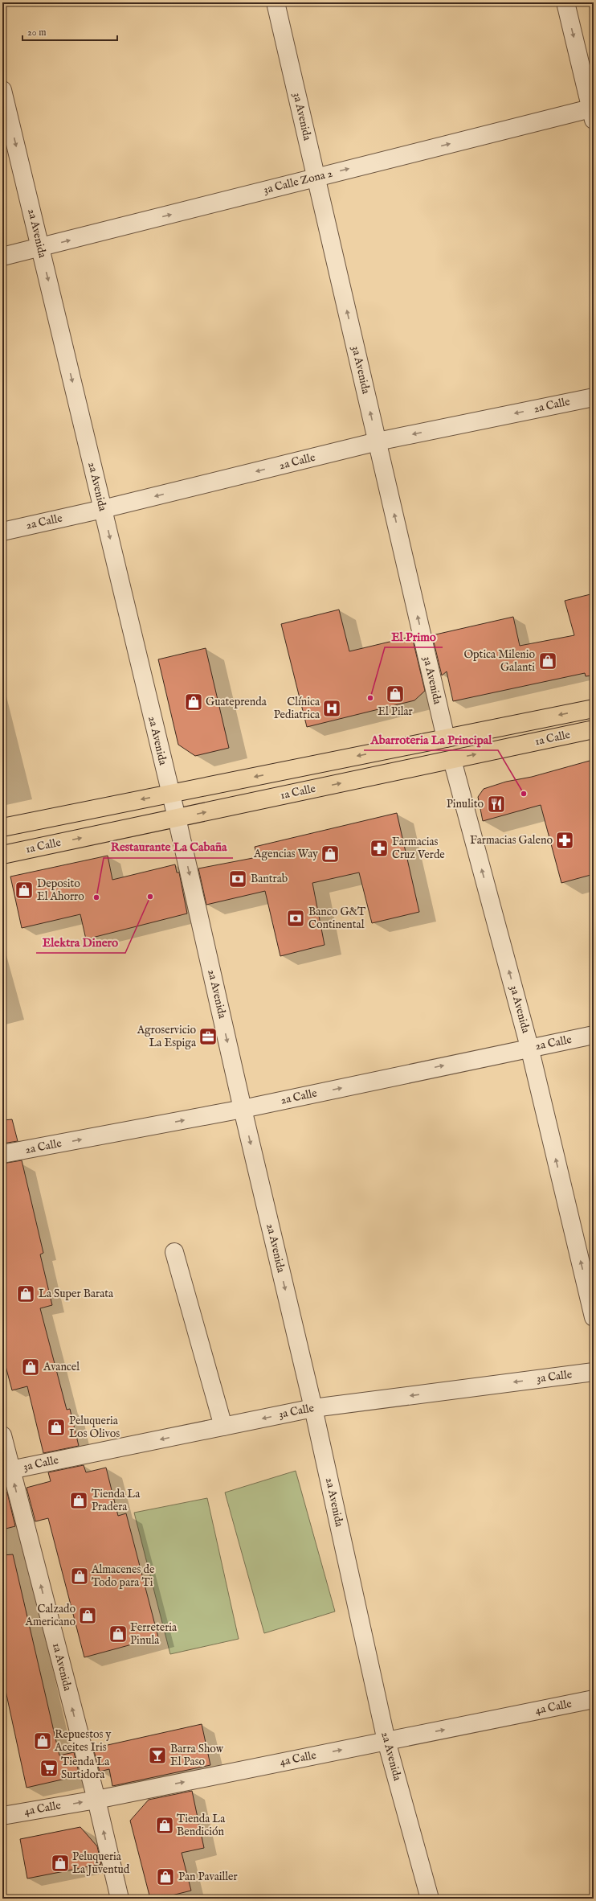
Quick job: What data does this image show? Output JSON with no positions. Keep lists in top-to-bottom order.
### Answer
{
  "streets": {
    "main road": ["1a Calle"],
    "street": [
      "3a Avenida",
      "3a Calle Zona 2",
      "2a Avenida",
      "2a Calle",
      "3a Calle",
      "1a Avenida",
      "4a Calle"
    ]
  },
  "crossings": [
    ["3a Avenida", "3a Calle Zona 2"],
    ["3a Avenida", "2a Calle"],
    ["3a Avenida", "1a Calle"],
    ["3a Calle Zona 2", "2a Avenida"],
    ["2a Avenida", "2a Calle"],
    ["2a Avenida", "1a Calle"],
    ["2a Avenida", "3a Calle"],
    ["2a Avenida", "4a Calle"],
    ["3a Calle", "1a Avenida"],
    ["1a Avenida", "4a Calle"]
  ],
  "one_way": [
    "3a Avenida",
    "3a Calle Zona 2",
    "2a Avenida",
    "3a Calle",
    "1a Avenida",
    "4a Calle"
  ],
  "places": {
    "shop": [
      "Optica Milenio Galanti",
      "El Pilar",
      "Guateprenda",
      "Agencias Way",
      "Deposito El Ahorro",
      "La Super Barata",
      "Avancel",
      "Peluqueria Los Olivos",
      "Tienda La Pradera",
      "Almacenes de Todo para Ti",
      "Calzado Americano",
      "Ferreteria Pinula",
      "Repuestos y Aceites Iris",
      "Tienda La Bendición",
      "Peluqueria La Juventud",
      "Pan Pavailler"
    ],
    "other": [
      "El Primo",
      "Abarroteria La Principal",
      "Elektra Dinero",
      "Restaurante La Cabaña"
    ],
    "hospital": ["Clínica Pediatrica"],
    "restaurant": ["Pinulito"],
    "pharmacy": ["Farmacias Galeno", "Farmacias Cruz Verde"],
    "bank": ["Bantrab", "Banco G&T Continental"],
    "office": ["Agroservicio La Espiga"],
    "bar": ["Barra Show El Paso"],
    "supermarket": ["Tienda La Surtidora"]
  },
  "scale_bar": "20 m"
}
